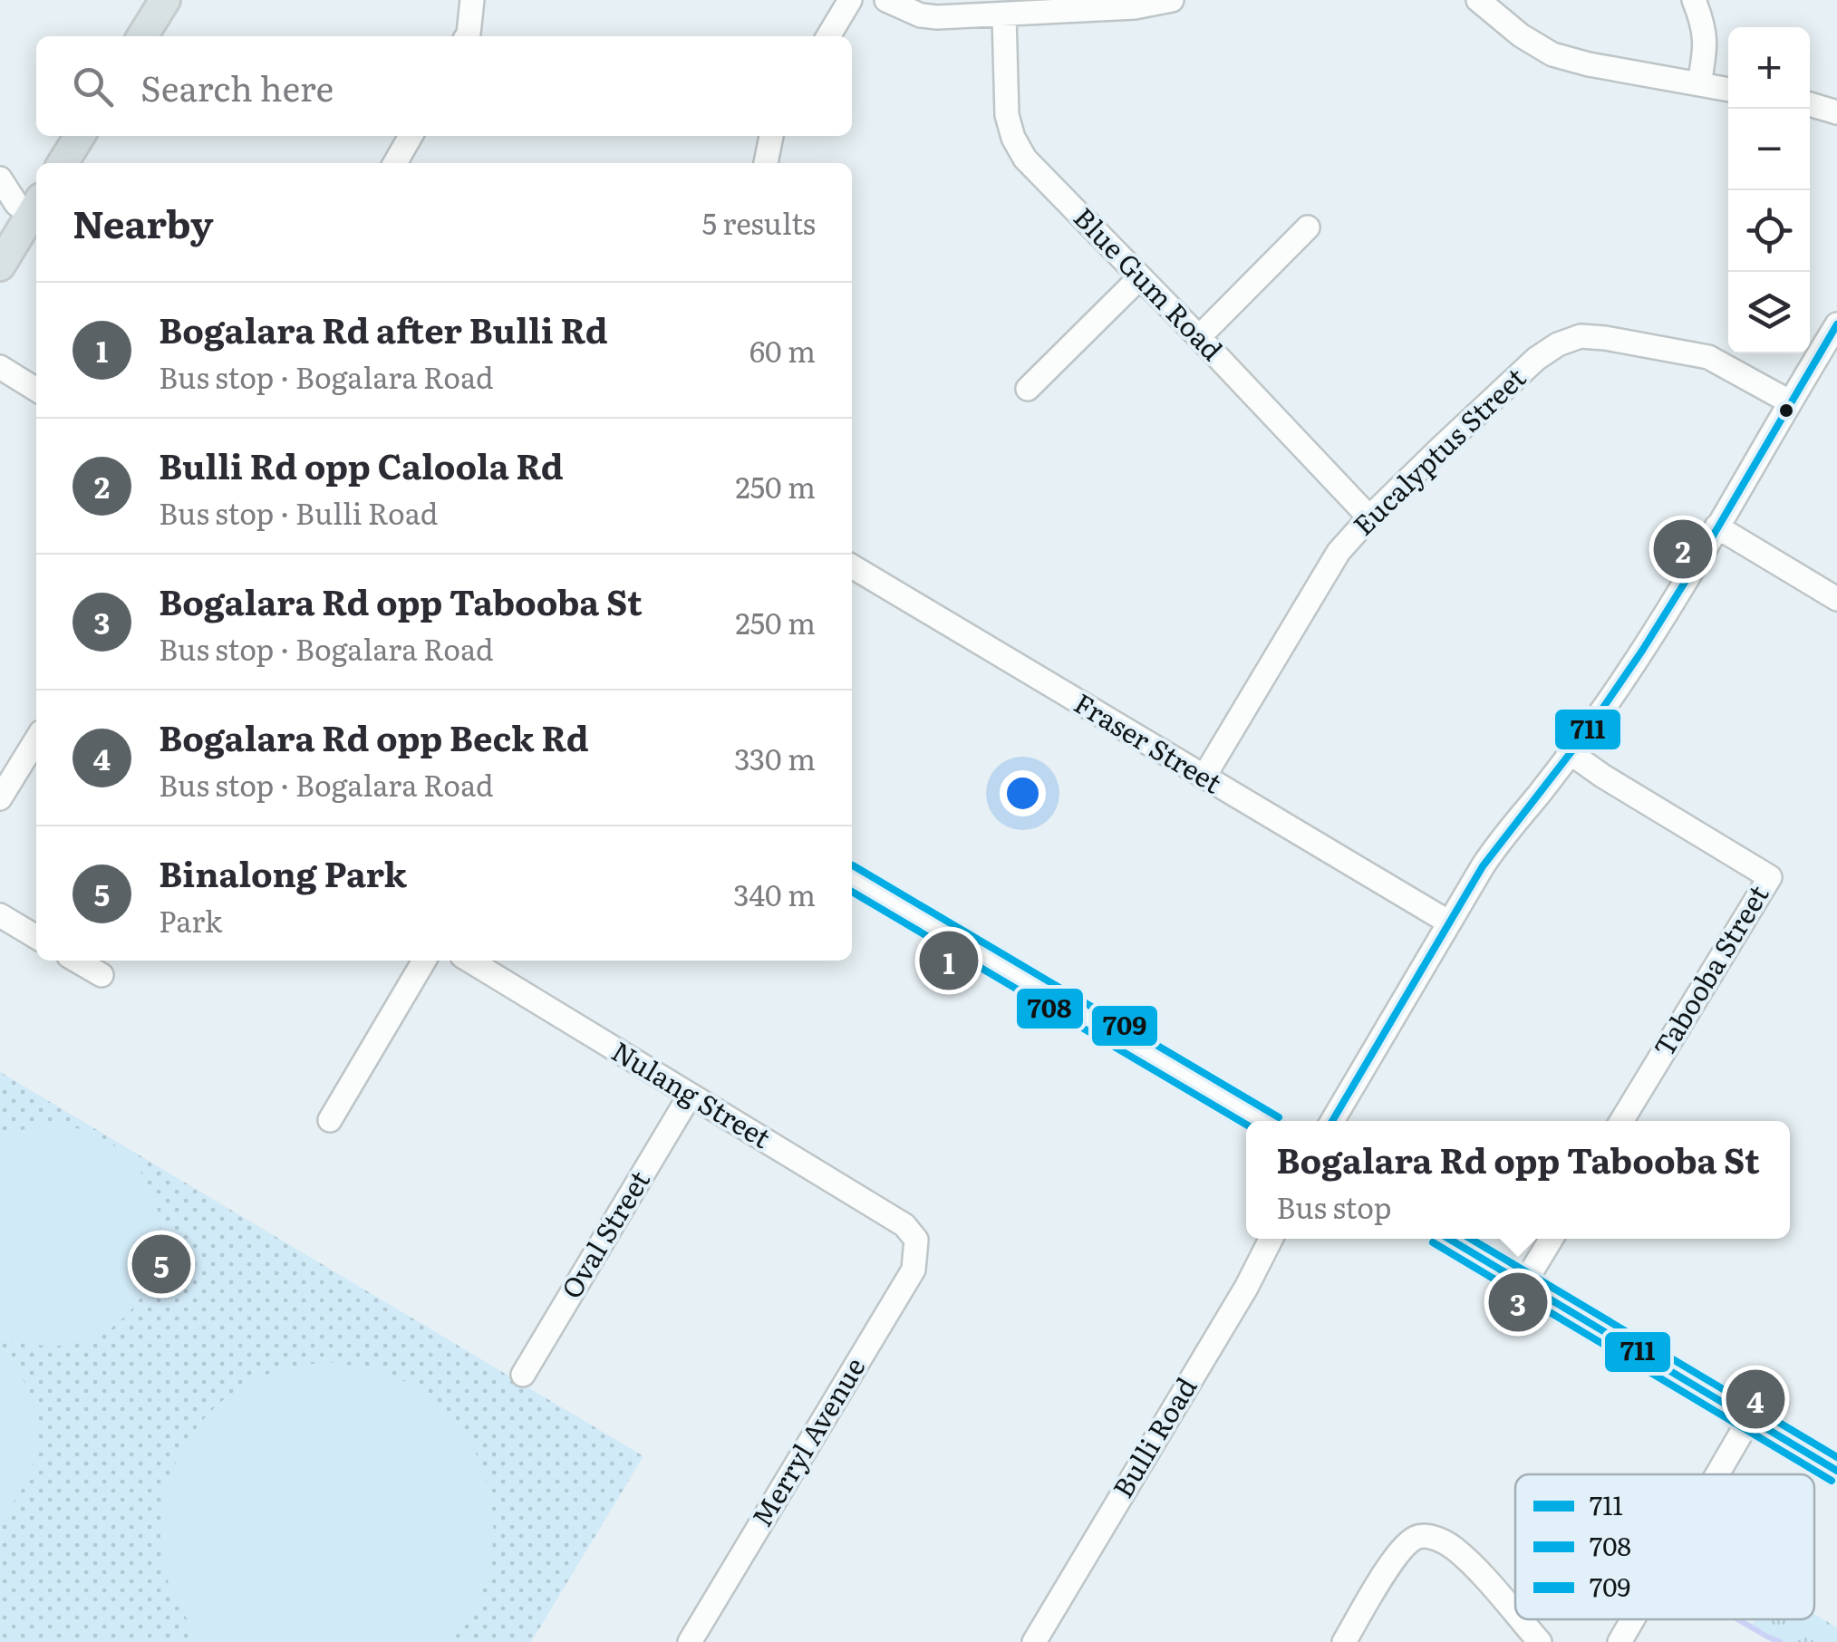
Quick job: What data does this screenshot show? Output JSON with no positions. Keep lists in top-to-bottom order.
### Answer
{
  "streets": {
    "street": [
      "Blue Gum Road",
      "Eucalyptus Street",
      "Fraser Street",
      "Tabooba Street",
      "Nulang Street",
      "Oval Street",
      "Bulli Road",
      "Merryl Avenue"
    ]
  },
  "crossings": [
    ["Blue Gum Road", "Eucalyptus Street"],
    ["Eucalyptus Street", "Fraser Street"],
    ["Nulang Street", "Oval Street"],
    ["Nulang Street", "Merryl Avenue"]
  ],
  "lines": ["transit line 711", "transit line 709", "transit line 708"],
  "legend": ["711", "708", "709"],
  "page": {
    "map_buttons": ["+", "−"],
    "search": "Search here",
    "heading": ["Nearby", "5 results"],
    "list": [
      {
        "mark": "1",
        "name": "Bogalara Rd after Bulli Rd",
        "note": "Bus stop · Bogalara Road",
        "value": "60 m"
      },
      {
        "mark": "2",
        "name": "Bulli Rd opp Caloola Rd",
        "note": "Bus stop · Bulli Road",
        "value": "250 m"
      },
      {
        "mark": "3",
        "name": "Bogalara Rd opp Tabooba St",
        "note": "Bus stop · Bogalara Road",
        "value": "250 m"
      },
      {
        "mark": "4",
        "name": "Bogalara Rd opp Beck Rd",
        "note": "Bus stop · Bogalara Road",
        "value": "330 m"
      },
      {
        "mark": "5",
        "name": "Binalong Park",
        "note": "Park",
        "value": "340 m"
      }
    ],
    "pins": [
      "2",
      "1",
      "5",
      "3",
      "4"
    ],
    "popup": ["Bogalara Rd opp Tabooba St", "Bus stop"]
  }
}
